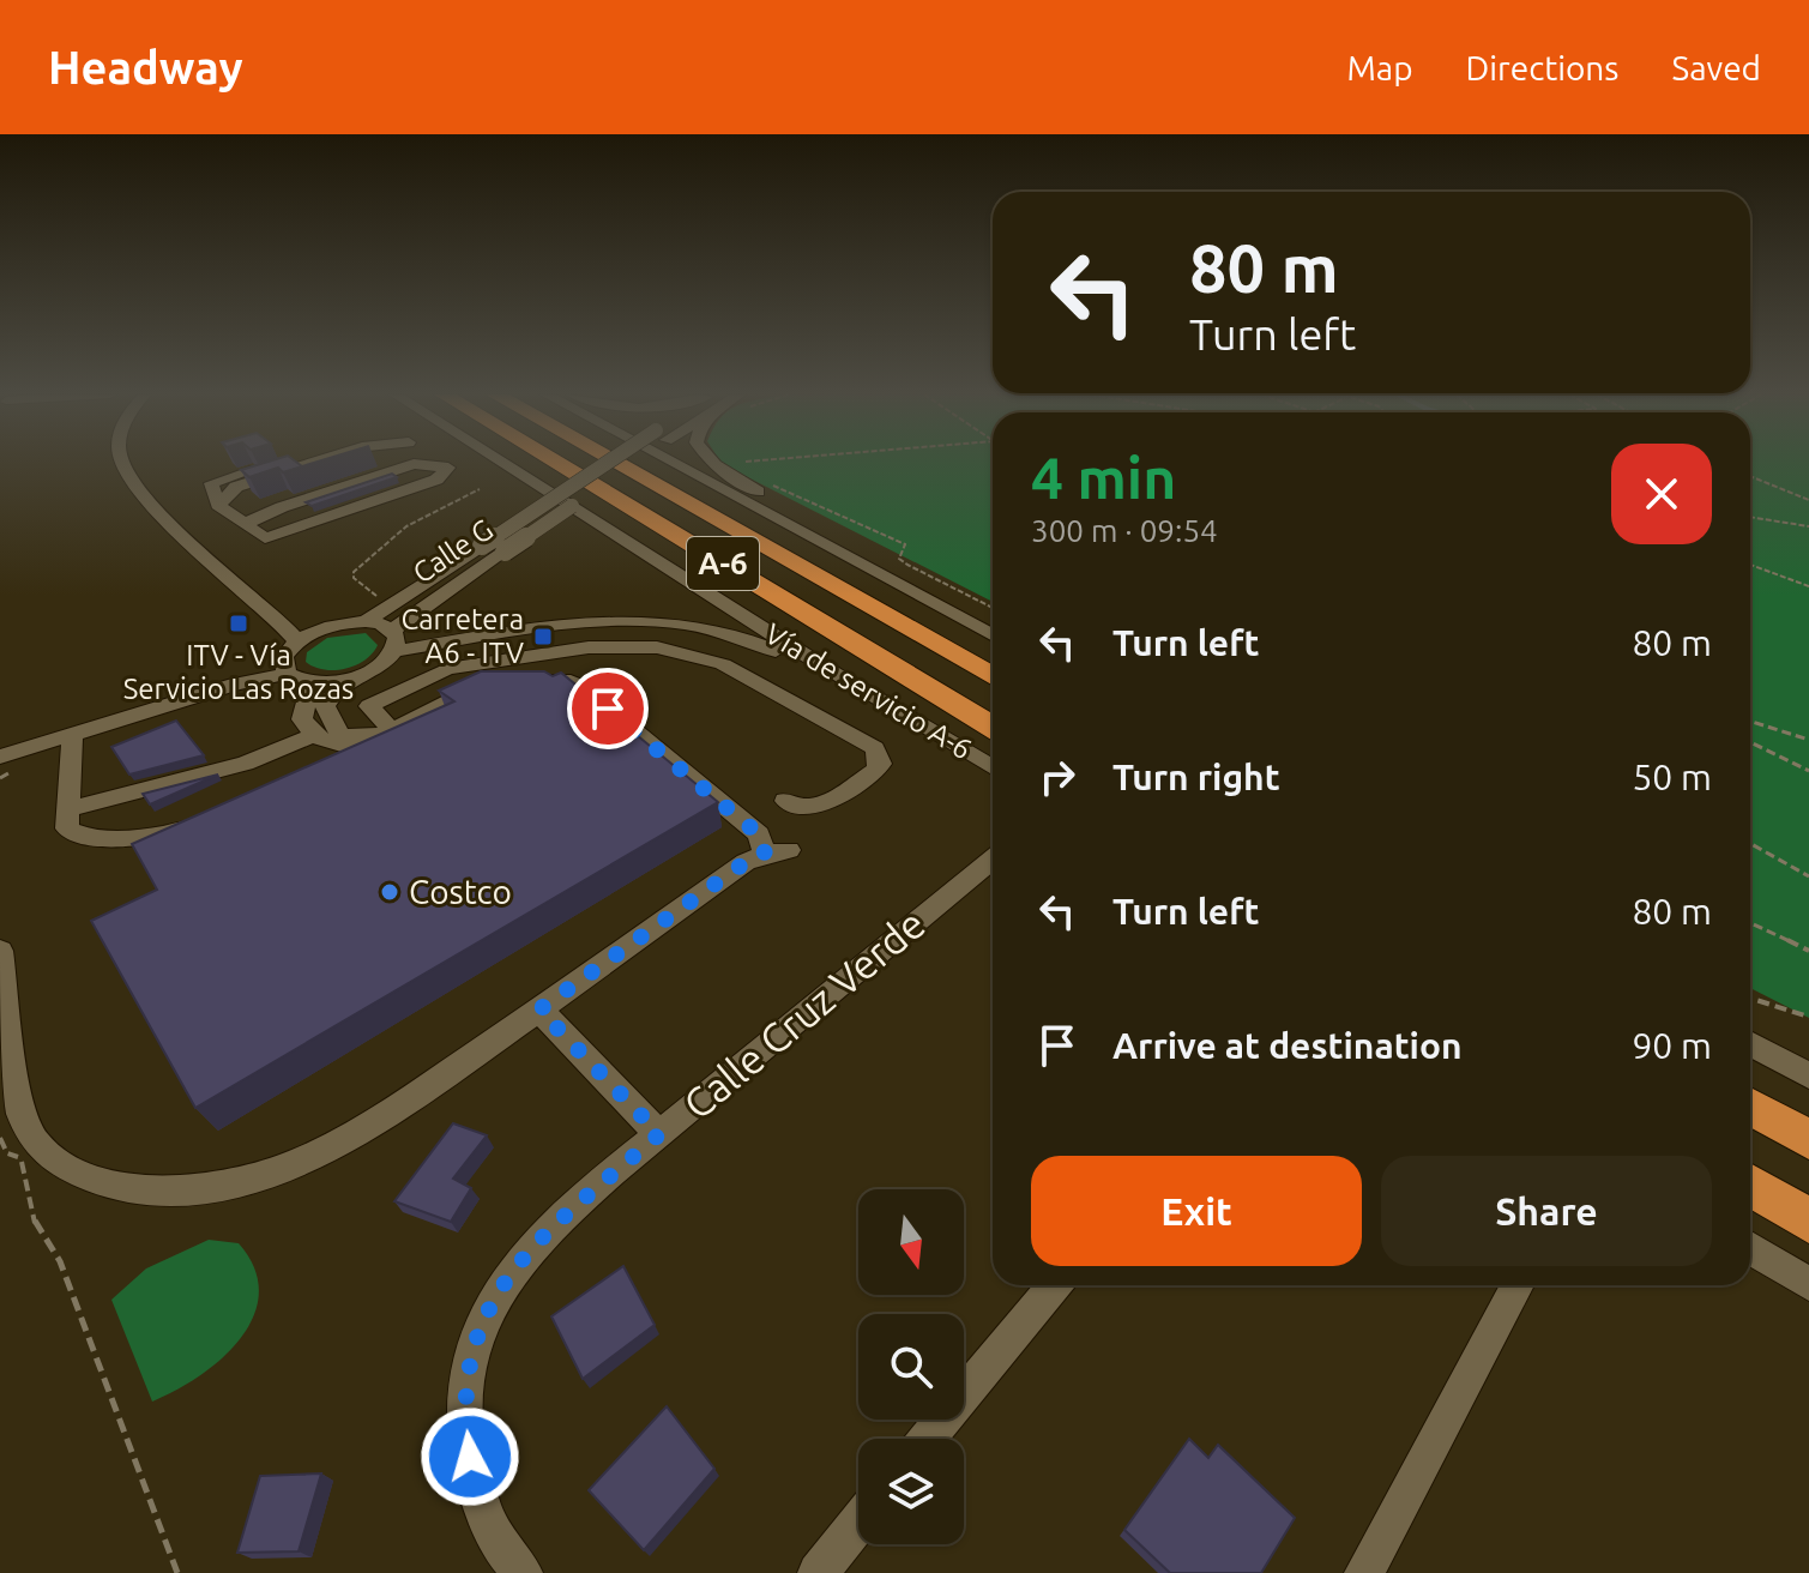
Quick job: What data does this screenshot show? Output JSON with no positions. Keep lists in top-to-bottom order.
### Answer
{
  "streets": {
    "highway": ["A-6"],
    "street": ["Calle G", "Vía de servicio A-6", "Calle Cruz Verde"]
  },
  "places": {
    "transit": ["ITV - Vía Servicio Las Rozas", "Carretera A6 - ITV"],
    "other": ["Costco"]
  },
  "north": "bottom",
  "page": {
    "header": "Headway",
    "nav": ["Map", "Directions", "Saved"],
    "turn": ["80 m", "Turn left"],
    "heading": ["4 min", "300 m · 09:54"],
    "list": [
      {
        "name": "Turn left",
        "value": "80 m"
      },
      {
        "name": "Turn right",
        "value": "50 m"
      },
      {
        "name": "Turn left",
        "value": "80 m"
      },
      {
        "name": "Arrive at destination",
        "value": "90 m"
      }
    ],
    "buttons": ["Exit", "Share"]
  }
}
